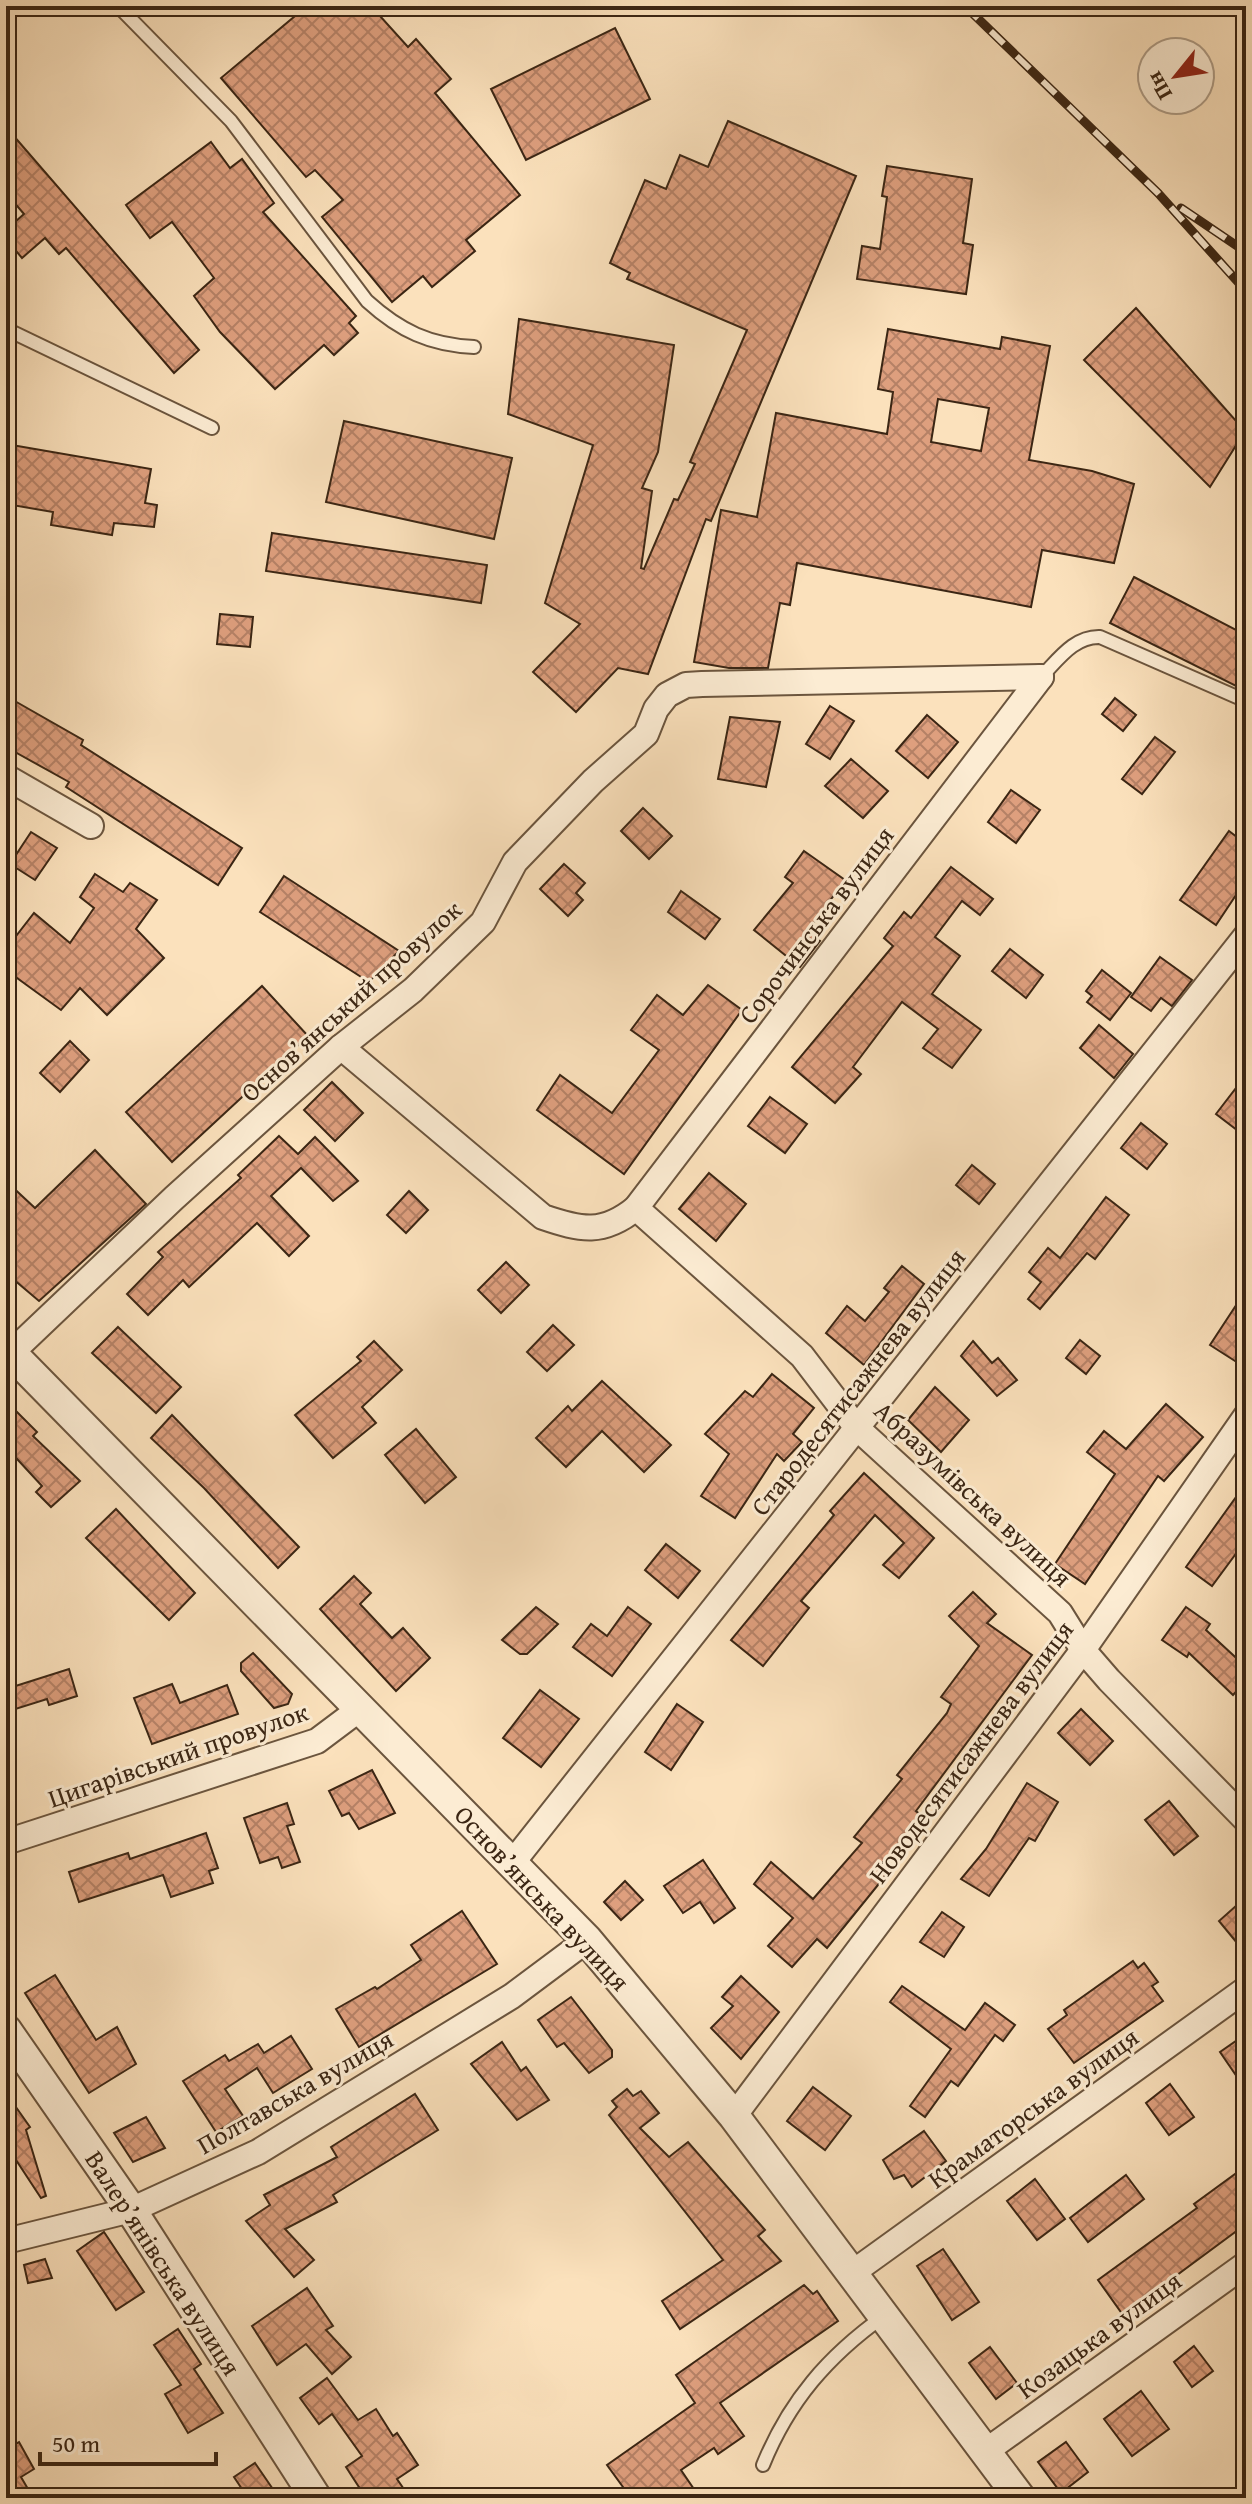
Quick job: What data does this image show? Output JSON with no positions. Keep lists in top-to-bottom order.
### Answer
{
  "streets": {
    "street": [
      "Сорочинська вулиця",
      "Основ’янський провулок",
      "Стародесятисажнева вулиця",
      "Абразумівська вулиця",
      "Новодесятисажнева вулиця",
      "Цигарівський провулок",
      "Основ’янська вулиця",
      "Полтавська вулиця",
      "Краматорська вулиця",
      "Валер’янівська вулиця",
      "Козацька вулиця"
    ]
  },
  "crossings": [
    ["Сорочинська вулиця", "Основ’янський провулок"],
    ["Сорочинська вулиця", "Абразумівська вулиця"],
    ["Основ’янський провулок", "Основ’янська вулиця"],
    ["Стародесятисажнева вулиця", "Абразумівська вулиця"],
    ["Стародесятисажнева вулиця", "Основ’янська вулиця"],
    ["Абразумівська вулиця", "Новодесятисажнева вулиця"],
    ["Новодесятисажнева вулиця", "Основ’янська вулиця"],
    ["Цигарівський провулок", "Основ’янська вулиця"],
    ["Основ’янська вулиця", "Полтавська вулиця"],
    ["Основ’янська вулиця", "Краматорська вулиця"],
    ["Основ’янська вулиця", "Козацька вулиця"],
    ["Полтавська вулиця", "Валер’янівська вулиця"]
  ],
  "scale_bar": "50 m",
  "north": "bottom left"
}
